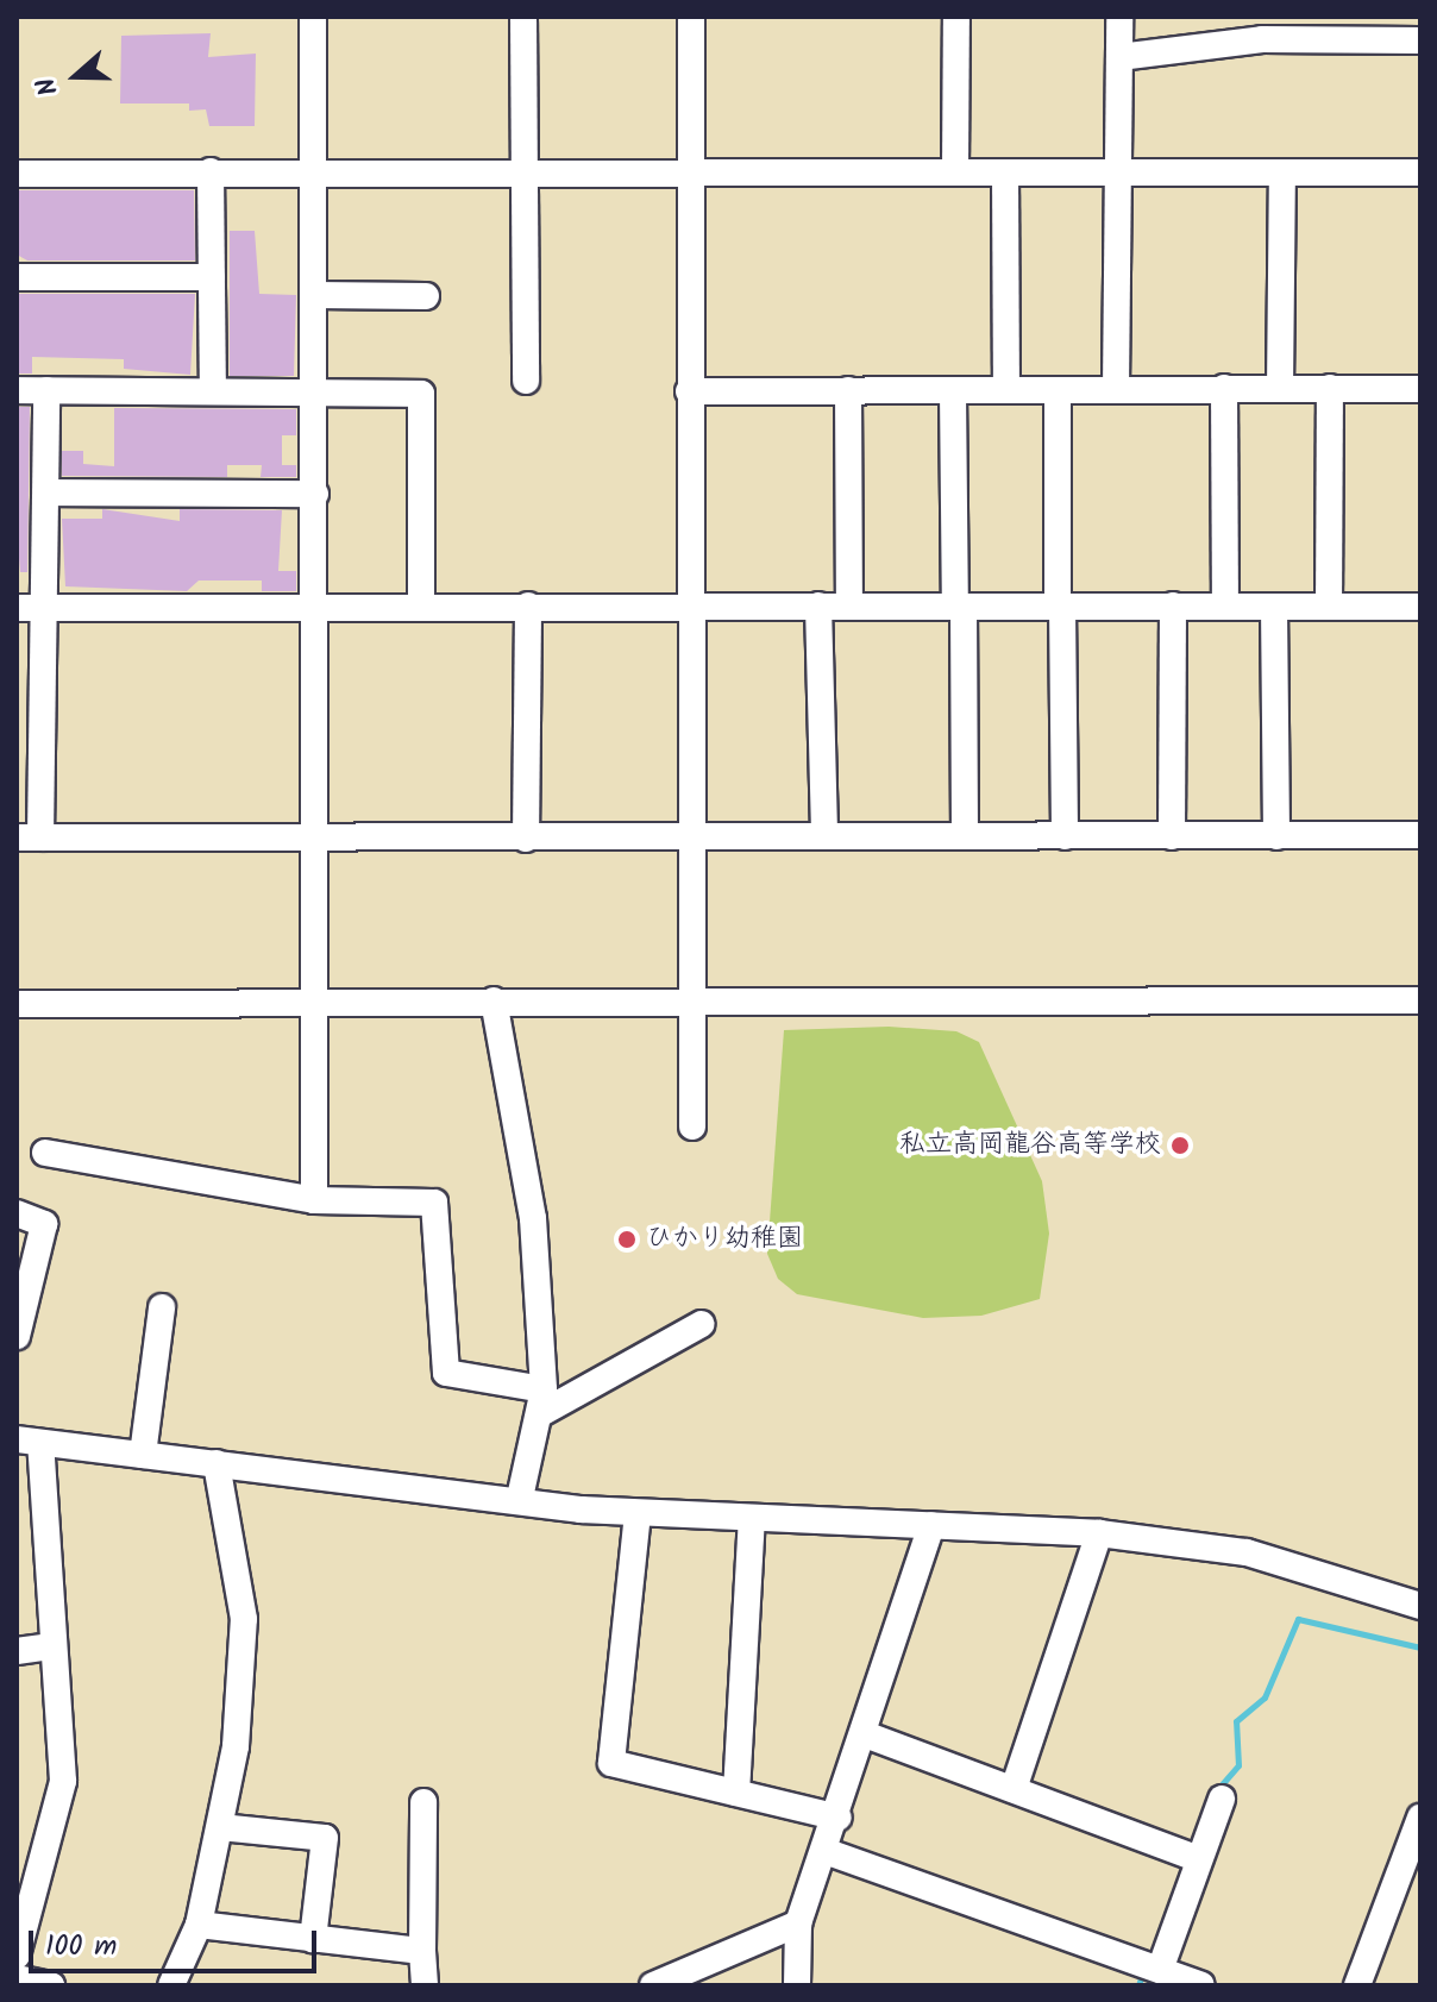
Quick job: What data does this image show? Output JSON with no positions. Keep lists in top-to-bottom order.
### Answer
{
  "places": ["私立高岡龍谷高等学校", "ひかり幼稚園"],
  "scale_bar": "100 m",
  "north": "left"
}
